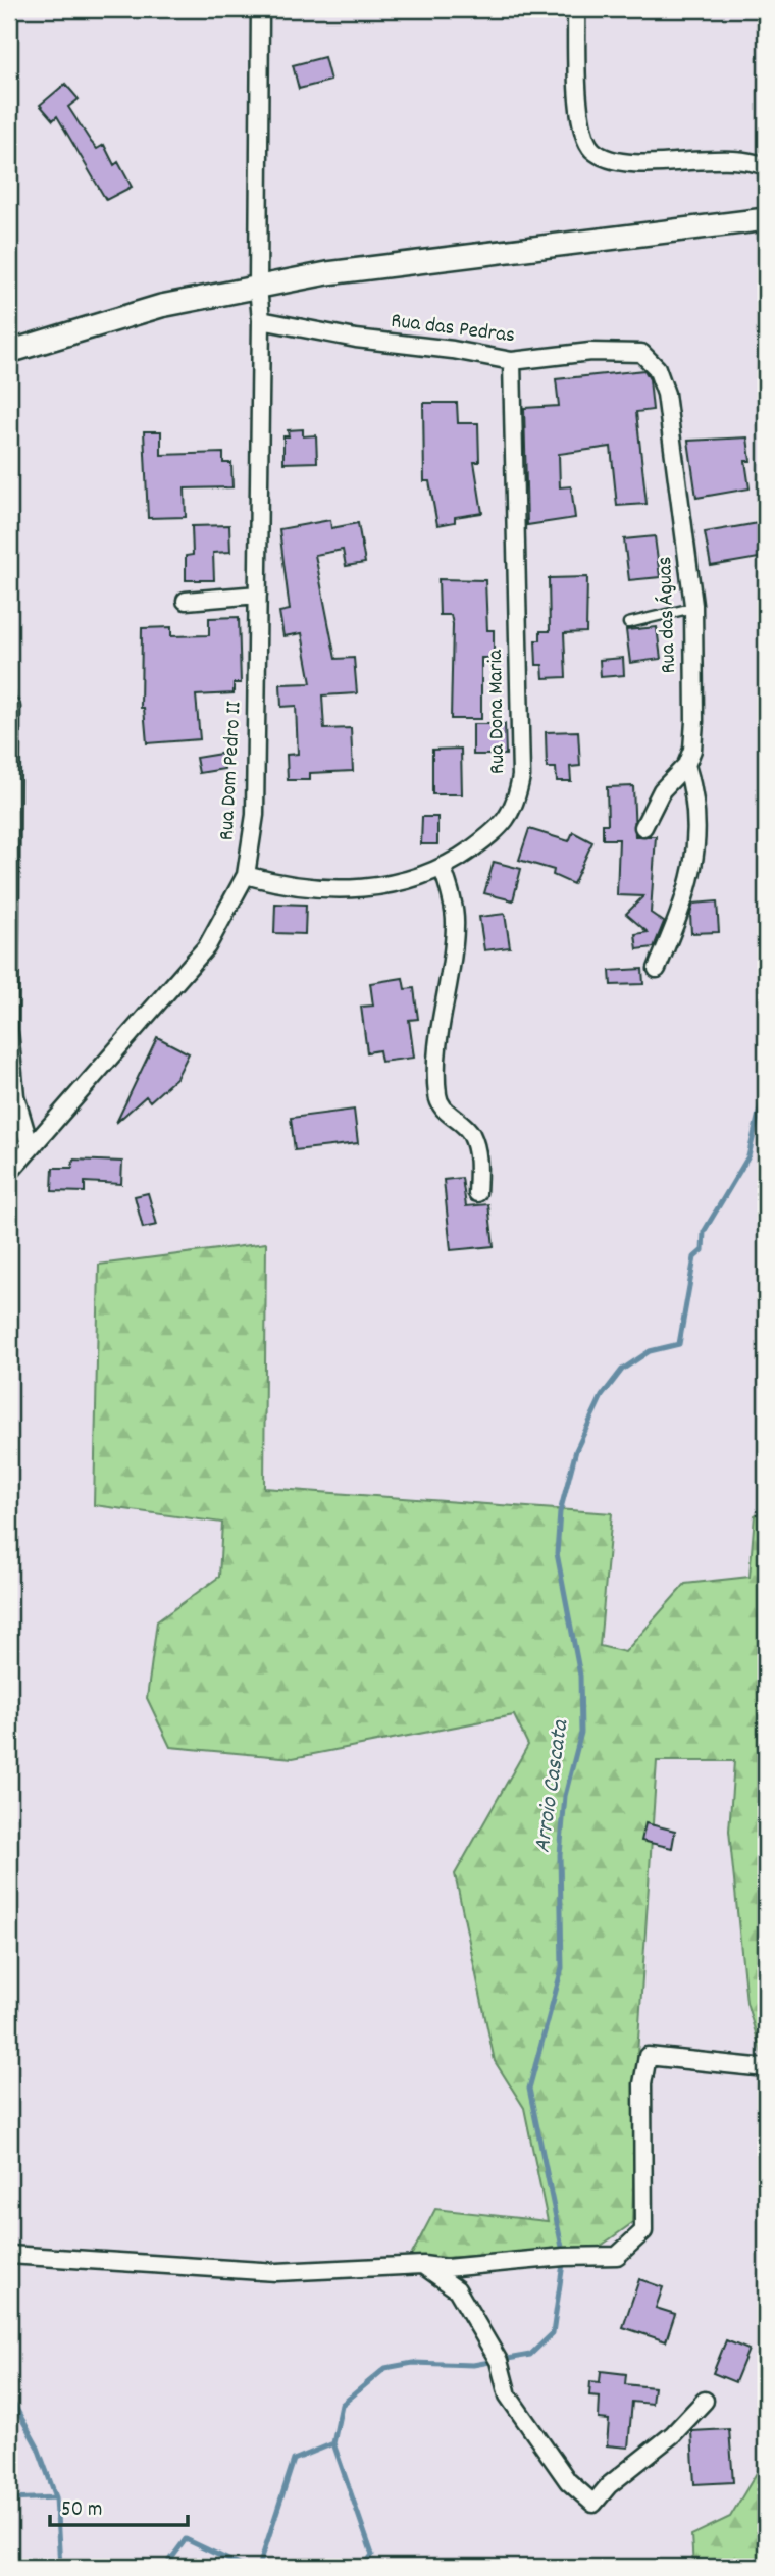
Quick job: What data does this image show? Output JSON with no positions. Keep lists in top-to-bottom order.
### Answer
{
  "streets": {
    "street": [
      "Rua das Pedras",
      "Rua das Águas",
      "Rua Dona Maria",
      "Rua Dom Pedro II"
    ]
  },
  "crossings": [
    ["Rua das Pedras", "Rua das Águas"],
    ["Rua das Pedras", "Rua Dona Maria"],
    ["Rua das Pedras", "Rua Dom Pedro II"],
    ["Rua Dona Maria", "Rua Dom Pedro II"]
  ],
  "water": ["Arroio Cascata"],
  "scale_bar": "50 m"
}
